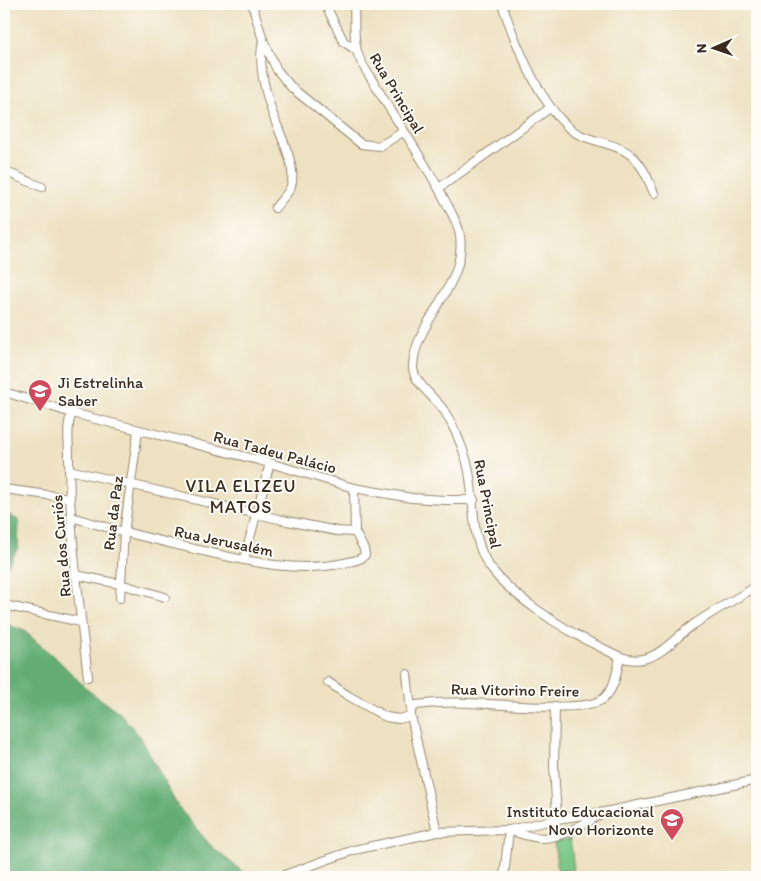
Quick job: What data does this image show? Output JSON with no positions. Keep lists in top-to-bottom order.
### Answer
{
  "streets": {
    "street": [
      "Rua Principal",
      "Rua Tadeu Palácio",
      "Rua da Paz",
      "Rua Jerusalém",
      "Rua dos Curiós",
      "Rua Vitorino Freire"
    ]
  },
  "crossings": [
    ["Rua Principal", "Rua Tadeu Palácio"],
    ["Rua Principal", "Rua Vitorino Freire"],
    ["Rua Tadeu Palácio", "Rua da Paz"],
    ["Rua Tadeu Palácio", "Rua dos Curiós"],
    ["Rua da Paz", "Rua Jerusalém"],
    ["Rua Jerusalém", "Rua dos Curiós"]
  ],
  "districts": ["VILA ELIZEU MATOS"],
  "places": {
    "school or university": ["Ji Estrelinha Saber", "Instituto Educacional Novo Horizonte"]
  },
  "north": "left"
}
